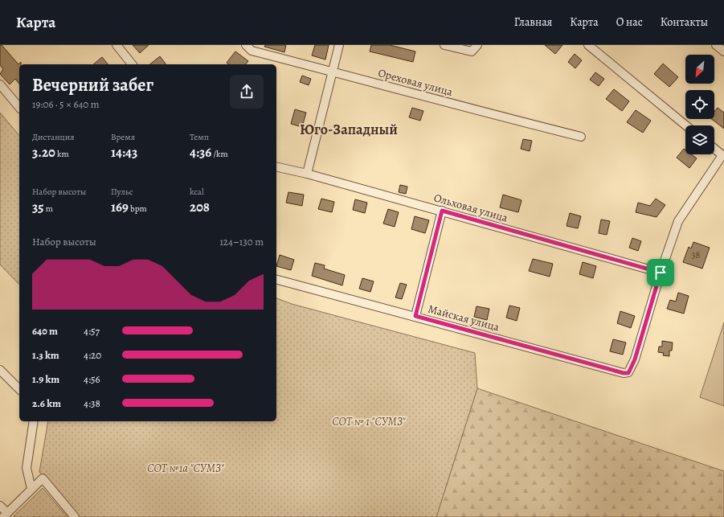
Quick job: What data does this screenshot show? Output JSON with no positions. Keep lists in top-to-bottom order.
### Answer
{
  "streets": {
    "street": ["Ореховая улица", "Ольховая улица", "Майская улица"]
  },
  "crossings": [
    ["Ольховая улица", "Майская улица"]
  ],
  "districts": ["Юго-Западный"],
  "parks": ["СОТ № 1 \"СУМЗ\"", "СОТ №1а \"СУМЗ\""],
  "house_numbers": ["38"],
  "north": "bottom left",
  "page": {
    "header": "Карта",
    "nav": [
      "Главная",
      "Карта",
      "О нас",
      "Контакты"
    ],
    "heading": ["Вечерний забег", "19:06 · 5 × 640 m"],
    "stats": [
      ["Дистанция", "3.20 km"],
      ["Время", "14:43"],
      ["Темп", "4:36 /km"],
      ["Набор высоты", "35 m"],
      ["Пульс", "169 bpm"],
      ["kcal", "208"]
    ],
    "chart": ["Набор высоты", "124–130 m"],
    "list": [
      {
        "name": "640 m",
        "note": "4:57"
      },
      {
        "name": "1.3 km",
        "note": "4:20"
      },
      {
        "name": "1.9 km",
        "note": "4:56"
      },
      {
        "name": "2.6 km",
        "note": "4:38"
      }
    ]
  }
}
